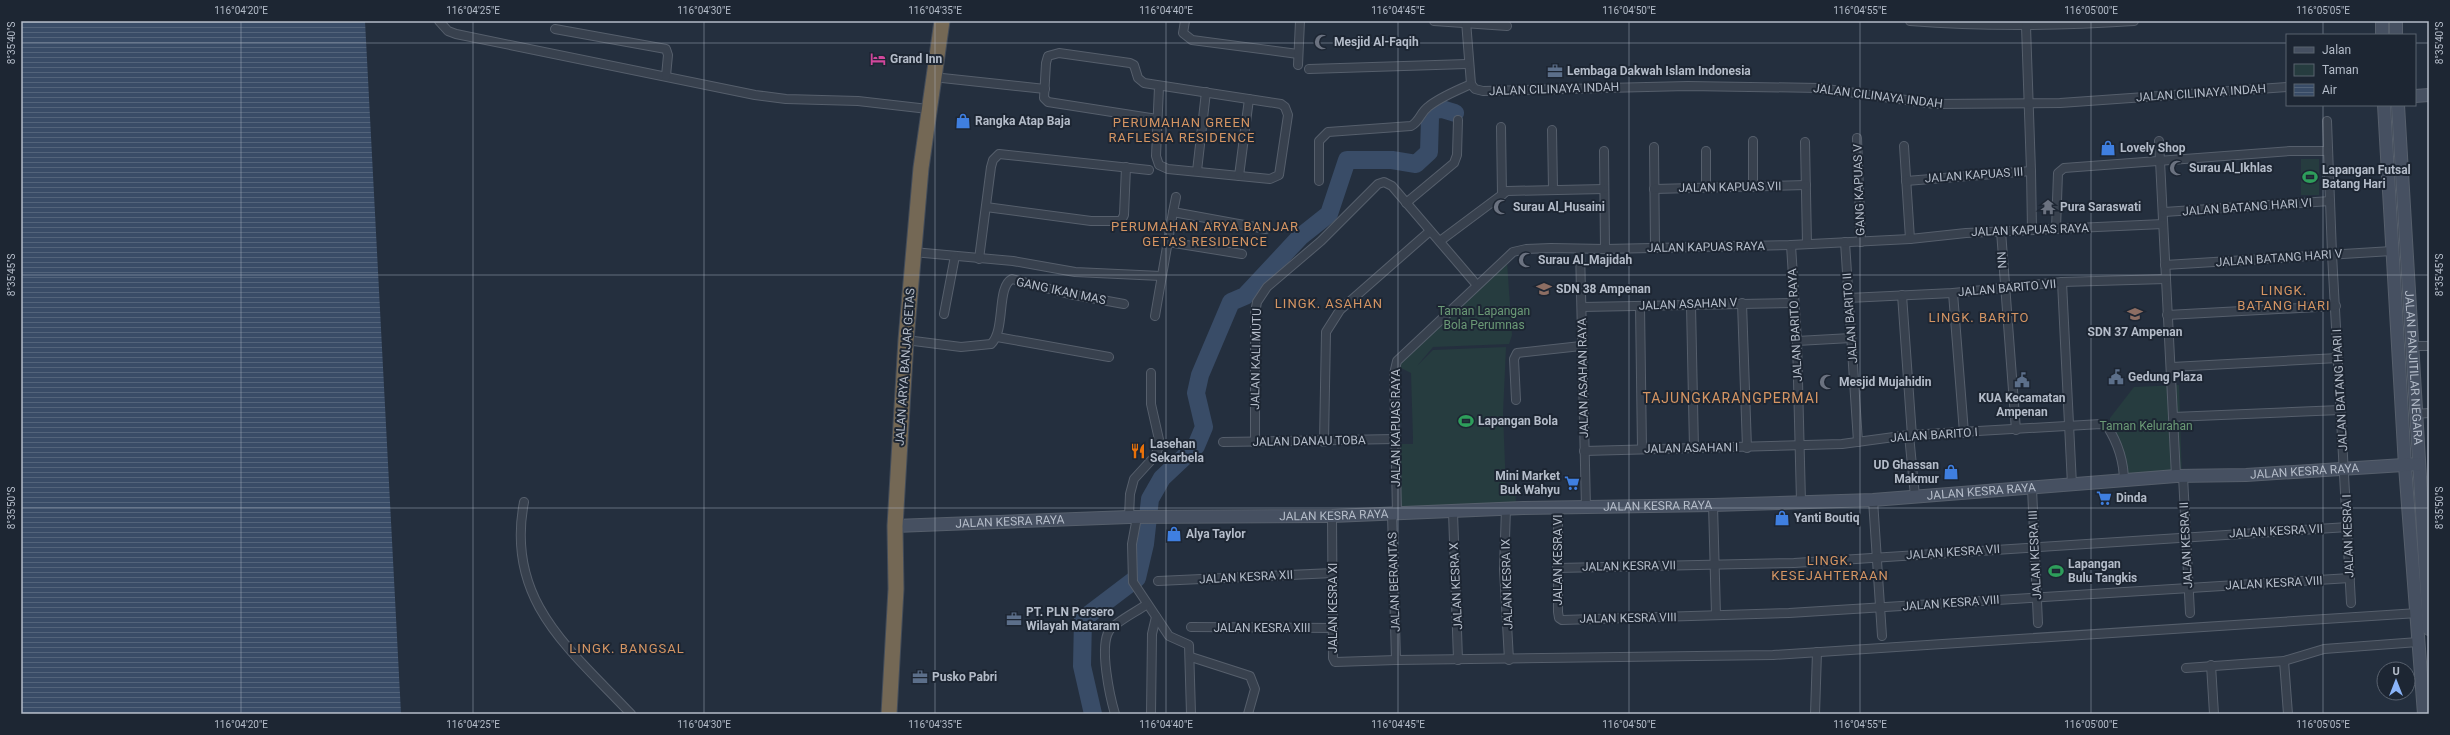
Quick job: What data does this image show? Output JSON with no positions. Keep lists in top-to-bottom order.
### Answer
{
  "streets": {
    "highway": ["JALAN ARYA BANJAR GETAS"],
    "street": [
      "JALAN CILINAYA INDAH",
      "JALAN KAPUAS III",
      "JALAN KAPUAS VII",
      "GANG KAPUAS V",
      "JALAN BATANG HARI VI",
      "JALAN KAPUAS RAYA",
      "JALAN BATANG HARI V",
      "NN",
      "JALAN BARITO VII",
      "GANG IKAN MAS",
      "JALAN ASAHAN V",
      "JALAN BARITO II",
      "JALAN BARITO RAYA",
      "JALAN KALI MUTU",
      "JALAN PANJITILAR NEGARA",
      "JALAN ASAHAN RAYA",
      "JALAN BATANG HARI I",
      "JALAN BARITO I",
      "JALAN DANAU TOBA",
      "JALAN ASAHAN I",
      "JALAN KESRA RAYA",
      "JALAN KESRA VII",
      "JALAN KESRA I",
      "JALAN KESRA II",
      "JALAN KESRA III",
      "JALAN KESRA VI",
      "JALAN KESRA XII",
      "JALAN BERANTAS",
      "JALAN KESRA VIII",
      "JALAN KESRA IX",
      "JALAN KESRA X",
      "JALAN KESRA XI",
      "JALAN KESRA XIII"
    ]
  },
  "crossings": [
    ["JALAN KAPUAS III", "JALAN KAPUAS RAYA"],
    ["GANG KAPUAS V", "JALAN KAPUAS RAYA"],
    ["JALAN BATANG HARI VI", "JALAN BATANG HARI I"],
    ["JALAN BATANG HARI VI", "JALAN KESRA II"],
    ["JALAN KAPUAS RAYA", "NN"],
    ["JALAN KAPUAS RAYA", "JALAN BARITO II"],
    ["JALAN KAPUAS RAYA", "JALAN BARITO RAYA"],
    ["JALAN KAPUAS RAYA", "JALAN KALI MUTU"],
    ["JALAN KAPUAS RAYA", "JALAN ASAHAN RAYA"],
    ["JALAN KAPUAS RAYA", "JALAN DANAU TOBA"],
    ["JALAN KAPUAS RAYA", "JALAN KESRA RAYA"],
    ["JALAN KAPUAS RAYA", "JALAN KESRA II"],
    ["JALAN KAPUAS RAYA", "JALAN BERANTAS"],
    ["JALAN BATANG HARI V", "JALAN BATANG HARI I"],
    ["JALAN BATANG HARI V", "JALAN KESRA II"],
    ["NN", "JALAN BARITO VII"],
    ["NN", "JALAN BARITO I"],
    ["JALAN BARITO VII", "JALAN BARITO II"],
    ["JALAN BARITO VII", "JALAN KESRA II"],
    ["JALAN ASAHAN V", "JALAN BARITO RAYA"],
    ["JALAN ASAHAN V", "JALAN ASAHAN RAYA"],
    ["JALAN BARITO II", "JALAN BARITO I"],
    ["JALAN BARITO RAYA", "JALAN BARITO I"],
    ["JALAN BARITO RAYA", "JALAN ASAHAN I"],
    ["JALAN BARITO RAYA", "JALAN KESRA RAYA"],
    ["JALAN KALI MUTU", "JALAN DANAU TOBA"],
    ["JALAN ARYA BANJAR GETAS", "JALAN KESRA RAYA"],
    ["JALAN PANJITILAR NEGARA", "JALAN KESRA RAYA"],
    ["JALAN ASAHAN RAYA", "JALAN ASAHAN I"],
    ["JALAN ASAHAN RAYA", "JALAN KESRA RAYA"],
    ["JALAN BATANG HARI I", "JALAN KESRA RAYA"],
    ["JALAN BATANG HARI I", "JALAN KESRA I"],
    ["JALAN BARITO I", "JALAN ASAHAN I"],
    ["JALAN BARITO I", "JALAN KESRA RAYA"],
    ["JALAN KESRA RAYA", "JALAN KESRA I"],
    ["JALAN KESRA RAYA", "JALAN KESRA II"],
    ["JALAN KESRA RAYA", "JALAN KESRA III"],
    ["JALAN KESRA RAYA", "JALAN KESRA VI"],
    ["JALAN KESRA RAYA", "JALAN BERANTAS"],
    ["JALAN KESRA RAYA", "JALAN KESRA IX"],
    ["JALAN KESRA RAYA", "JALAN KESRA X"],
    ["JALAN KESRA RAYA", "JALAN KESRA XI"],
    ["JALAN KESRA VII", "JALAN KESRA I"],
    ["JALAN KESRA VII", "JALAN KESRA II"],
    ["JALAN KESRA VII", "JALAN KESRA III"],
    ["JALAN KESRA VII", "JALAN KESRA VI"],
    ["JALAN KESRA I", "JALAN KESRA VIII"],
    ["JALAN KESRA II", "JALAN KESRA VIII"],
    ["JALAN KESRA III", "JALAN KESRA VIII"],
    ["JALAN KESRA VI", "JALAN KESRA VIII"],
    ["JALAN KESRA XII", "JALAN KESRA XI"],
    ["JALAN BERANTAS", "JALAN KESRA XI"],
    ["JALAN KESRA XI", "JALAN KESRA XIII"]
  ],
  "districts": [
    "PERUMAHAN GREEN RAFLESIA RESIDENCE",
    "PERUMAHAN ARYA BANJAR GETAS RESIDENCE",
    "LINGK. BATANG HARI",
    "LINGK. ASAHAN",
    "LINGK. BARITO",
    "TAJUNGKARANGPERMAI",
    "LINGK. KESEJAHTERAAN",
    "LINGK. BANGSAL"
  ],
  "parks": ["Taman Lapangan Bola Perumnas", "Taman Kelurahan"],
  "places": {
    "mosque": [
      "Mesjid Al-Faqih",
      "Surau Al_Ikhlas",
      "Surau Al_Husaini",
      "Surau Al_Majidah",
      "Mesjid Mujahidin"
    ],
    "hotel": ["Grand Inn"],
    "office": ["Lembaga Dakwah Islam Indonesia", "PT. PLN Persero Wilayah Mataram", "Pusko Pabri"],
    "shop": [
      "Rangka Atap Baja",
      "Lovely Shop",
      "UD Ghassan Makmur",
      "Yanti Boutiq",
      "Alya Taylor"
    ],
    "sports": ["Lapangan Futsal Batang Hari", "Lapangan Bola", "Lapangan Bulu Tangkis"],
    "temple": ["Pura Saraswati"],
    "school or university": ["SDN 38 Ampenan", "SDN 37 Ampenan"],
    "public building": ["Gedung Plaza", "KUA Kecamatan Ampenan"],
    "restaurant": ["Lasehan Sekarbela"],
    "supermarket": ["Mini Market Buk Wahyu", "Dinda"]
  },
  "legend": ["Jalan", "Taman", "Air"],
  "north": "top",
  "coordinates": [
    "116°04'20\"E",
    "116°04'25\"E",
    "116°04'30\"E",
    "116°04'35\"E",
    "116°04'40\"E",
    "116°04'45\"E",
    "116°04'50\"E",
    "116°04'55\"E",
    "116°05'00\"E",
    "116°05'05\"E",
    "8°35'40\"S",
    "8°35'45\"S",
    "8°35'50\"S"
  ]
}
